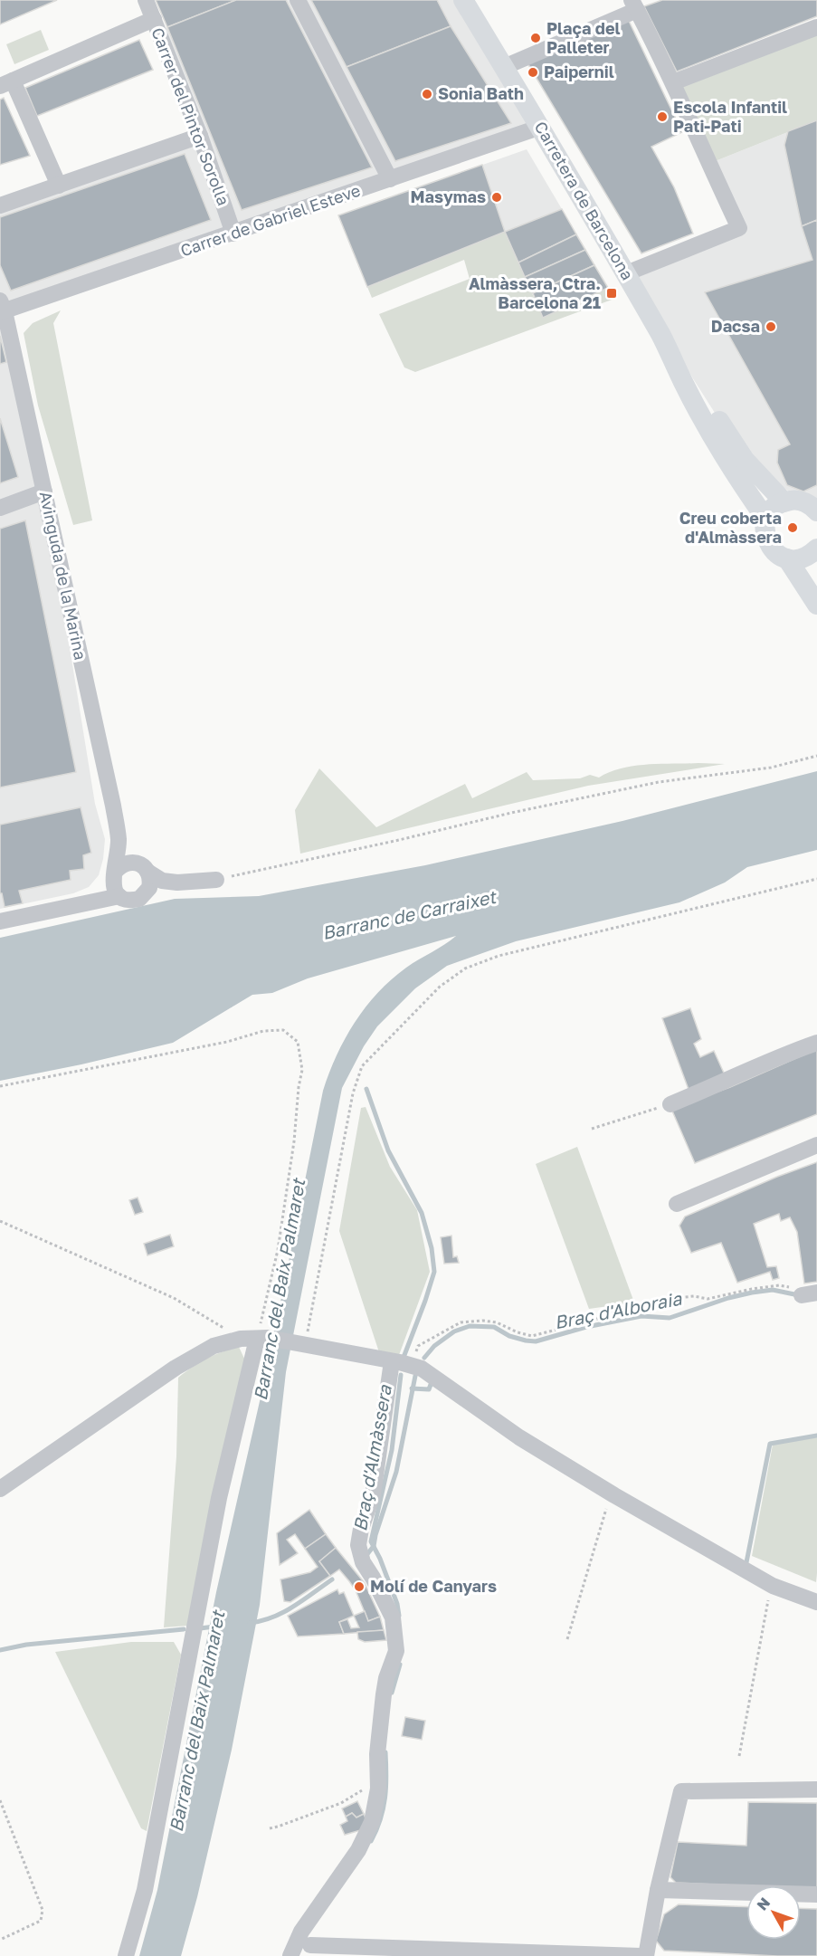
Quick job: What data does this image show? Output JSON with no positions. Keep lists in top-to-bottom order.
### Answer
{
  "streets": {
    "main road": ["Carretera de Barcelona"],
    "street": ["Carrer del Pintor Sorolla", "Carrer de Gabriel Esteve", "Avinguda de la Marina"]
  },
  "crossings": [
    ["Carrer del Pintor Sorolla", "Carrer de Gabriel Esteve"],
    ["Carretera de Barcelona", "Carrer de Gabriel Esteve"],
    ["Carrer de Gabriel Esteve", "Avinguda de la Marina"]
  ],
  "water": [
    "Barranc de Carraixet",
    "Barranc del Baix Palmaret",
    "Braç d'Alboraia",
    "Braç d'Almàssera"
  ],
  "places": {
    "other": [
      "Plaça del Palleter",
      "Paipernil",
      "Sonia Bath",
      "Escola Infantil Pati-Pati",
      "Masymas",
      "Dacsa",
      "Creu coberta d'Almàssera",
      "Molí de Canyars"
    ],
    "transit": ["Almàssera, Ctra. Barcelona 21"]
  },
  "north": "top left"
}
